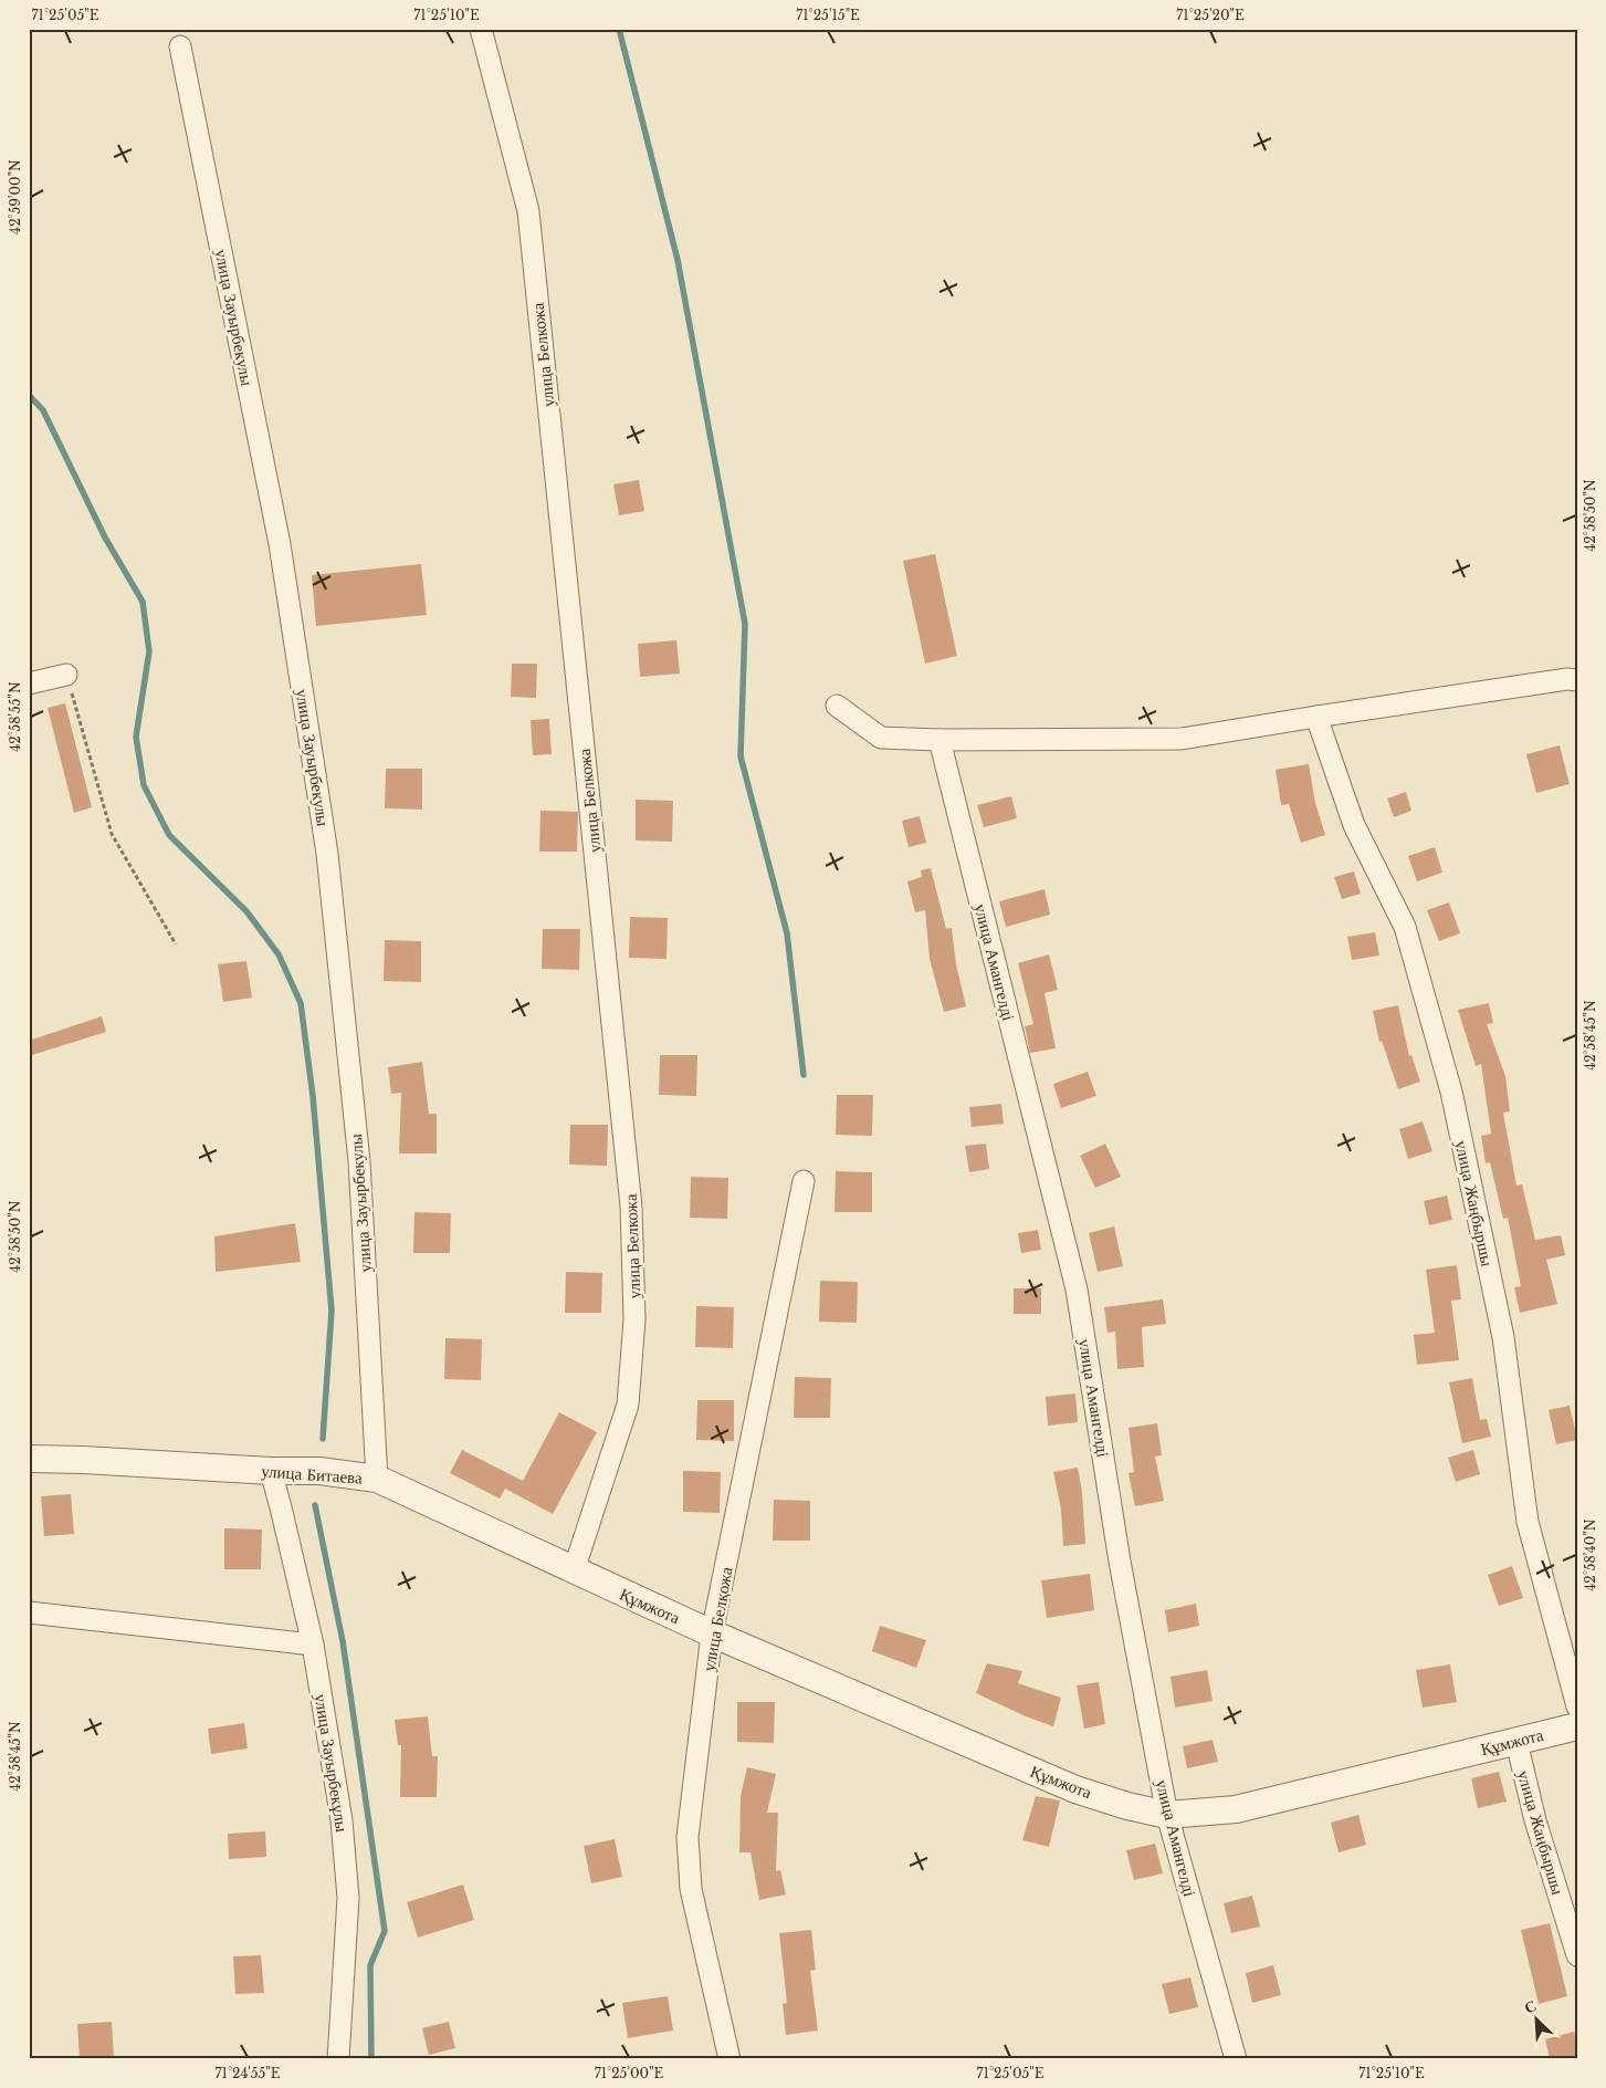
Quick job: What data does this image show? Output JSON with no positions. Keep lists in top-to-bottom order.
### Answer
{
  "streets": {
    "street": [
      "улица Зауырбекулы",
      "улица Белкожа",
      "улица Амангелді",
      "улица Жаңбыршы",
      "улица Битаева",
      "Құмжота",
      "улица Белқожа",
      "улица Зауырбекұлы"
    ]
  },
  "crossings": [
    ["улица Зауырбекулы", "улица Битаева"],
    ["улица Белкожа", "улица Битаева"],
    ["улица Белкожа", "Құмжота"],
    ["улица Амангелді", "Құмжота"],
    ["улица Жаңбыршы", "Құмжота"],
    ["улица Битаева", "Құмжота"],
    ["улица Битаева", "улица Зауырбекұлы"],
    ["Құмжота", "улица Белқожа"]
  ],
  "north": "top left",
  "coordinates": [
    "71°25'05\"E",
    "71°25'10\"E",
    "71°25'15\"E",
    "71°25'20\"E",
    "42°59'00\"N",
    "42°58'50\"N",
    "42°58'55\"N",
    "42°58'45\"N",
    "42°58'40\"N",
    "71°24'55\"E",
    "71°25'00\"E"
  ]
}
